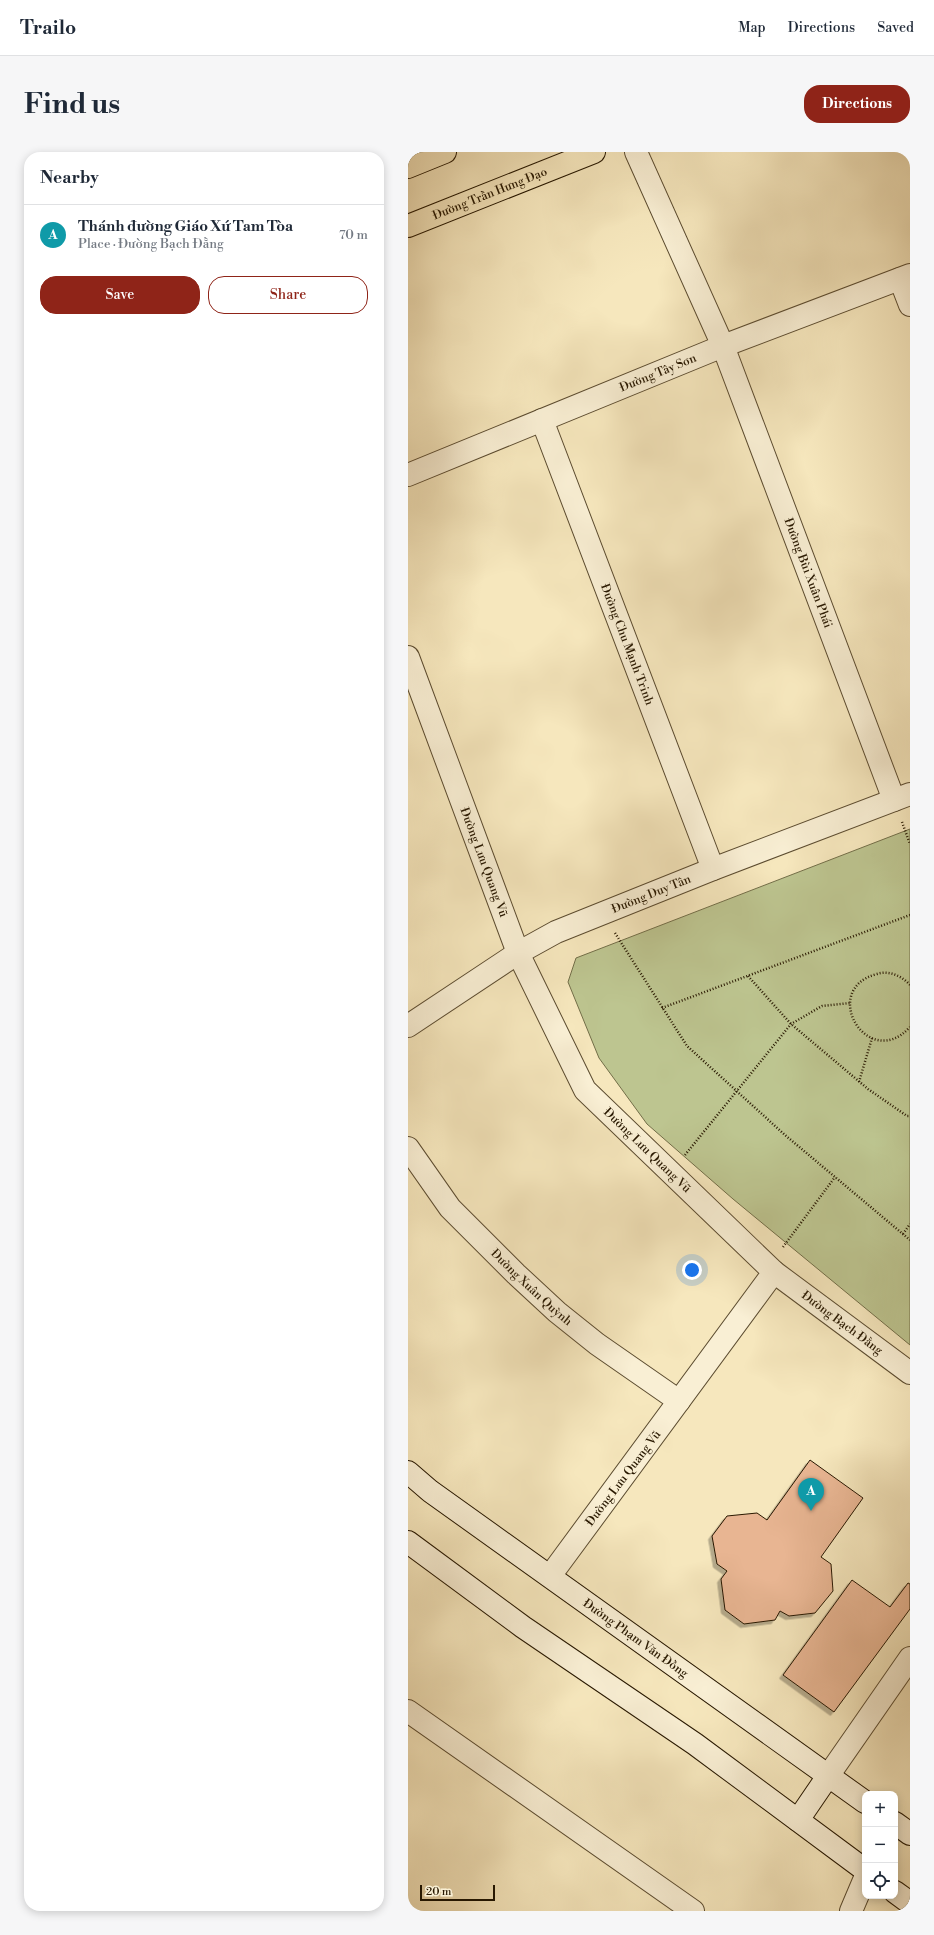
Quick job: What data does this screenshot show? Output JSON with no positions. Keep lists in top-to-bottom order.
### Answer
{
  "streets": {
    "main road": ["Đường Trần Hưng Đạo"],
    "street": [
      "Đường Tây Sơn",
      "Đường Bùi Xuân Phái",
      "Đường Chu Mạnh Trinh",
      "Đường Lưu Quang Vũ",
      "Đường Duy Tân",
      "Đường Xuân Quỳnh",
      "Đường Bạch Đằng",
      "Đường Phạm Văn Đồng"
    ]
  },
  "crossings": [
    ["Đường Tây Sơn", "Đường Bùi Xuân Phái"],
    ["Đường Tây Sơn", "Đường Chu Mạnh Trinh"],
    ["Đường Bùi Xuân Phái", "Đường Duy Tân"],
    ["Đường Chu Mạnh Trinh", "Đường Duy Tân"],
    ["Đường Lưu Quang Vũ", "Đường Duy Tân"],
    ["Đường Lưu Quang Vũ", "Đường Xuân Quỳnh"],
    ["Đường Lưu Quang Vũ", "Đường Bạch Đằng"],
    ["Đường Lưu Quang Vũ", "Đường Phạm Văn Đồng"]
  ],
  "scale_bar": "20 m",
  "page": {
    "header": "Trailo",
    "nav": ["Map", "Directions", "Saved"],
    "buttons": [
      "Directions",
      ["Save", "Share"]
    ],
    "title": "Find us",
    "heading": "Nearby",
    "list": [
      {
        "mark": "A",
        "name": "Thánh đường Giáo Xứ Tam Tòa",
        "note": "Place · Đường Bạch Đằng",
        "value": "70 m"
      }
    ],
    "pins": "A",
    "map_buttons": ["+", "−"],
    "scale": "20 m"
  }
}
